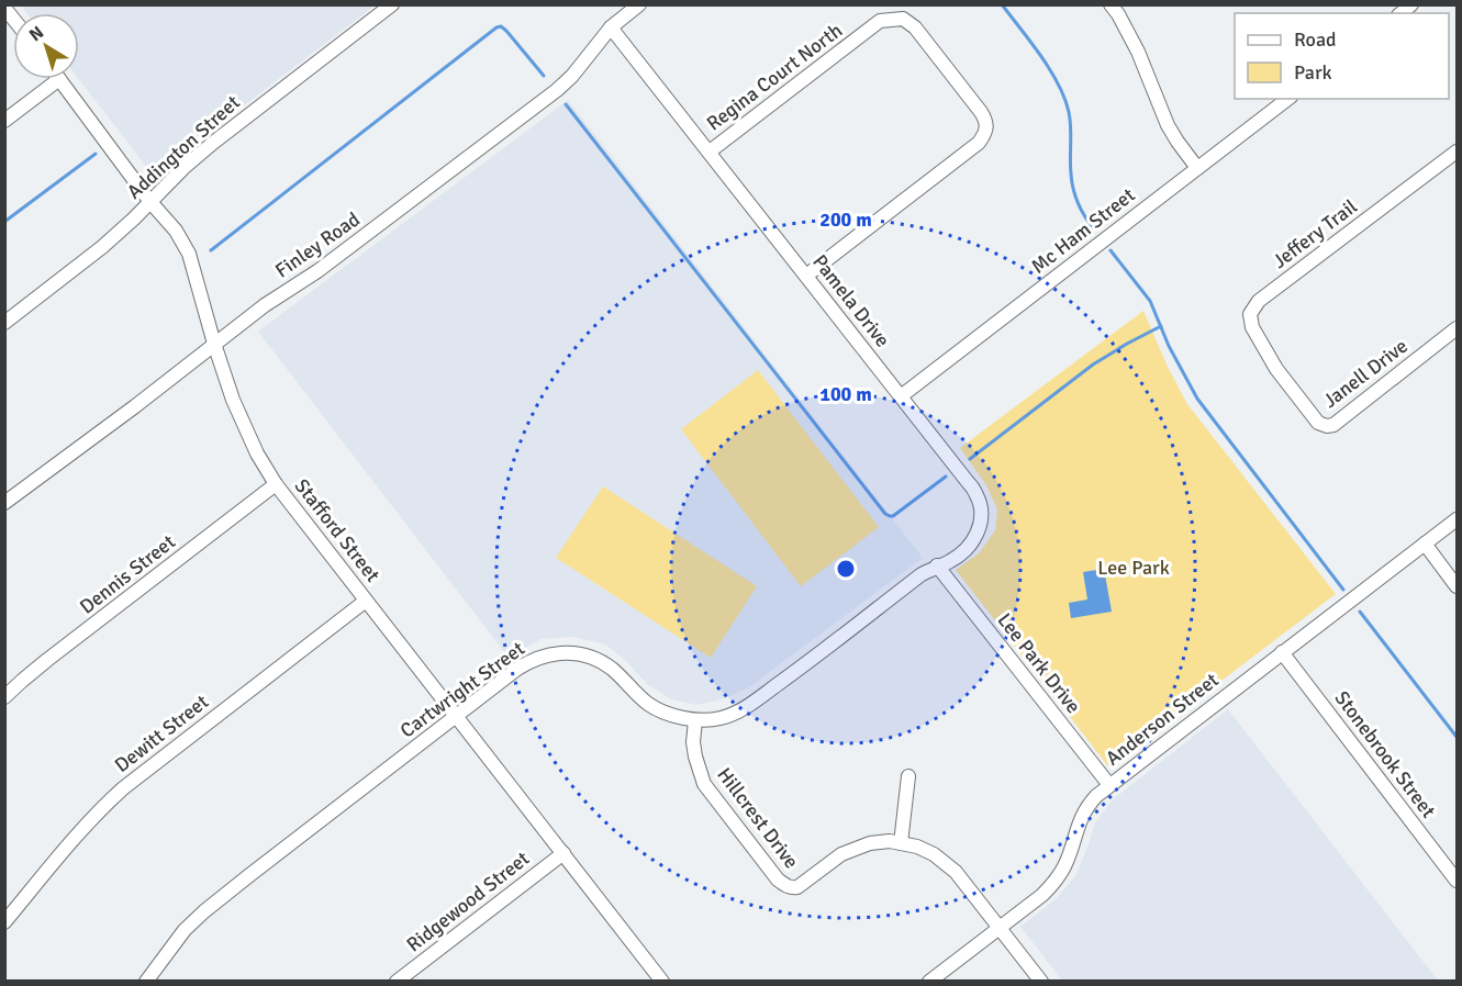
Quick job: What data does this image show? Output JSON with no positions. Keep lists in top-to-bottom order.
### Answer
{
  "streets": {
    "street": [
      "Regina Court North",
      "Addington Street",
      "Mc Ham Street",
      "Jeffery Trail",
      "Finley Road",
      "Pamela Drive",
      "Janell Drive",
      "Stafford Street",
      "Dennis Street",
      "Lee Park Drive",
      "Cartwright Street",
      "Anderson Street",
      "Dewitt Street",
      "Stonebrook Street",
      "Hillcrest Drive",
      "Ridgewood Street"
    ]
  },
  "crossings": [
    ["Regina Court North", "Pamela Drive"],
    ["Addington Street", "Stafford Street"],
    ["Mc Ham Street", "Pamela Drive"],
    ["Jeffery Trail", "Janell Drive"],
    ["Finley Road", "Pamela Drive"],
    ["Finley Road", "Stafford Street"],
    ["Pamela Drive", "Lee Park Drive"],
    ["Pamela Drive", "Cartwright Street"],
    ["Stafford Street", "Dennis Street"],
    ["Stafford Street", "Cartwright Street"],
    ["Stafford Street", "Dewitt Street"],
    ["Stafford Street", "Ridgewood Street"],
    ["Lee Park Drive", "Cartwright Street"],
    ["Lee Park Drive", "Anderson Street"],
    ["Cartwright Street", "Hillcrest Drive"],
    ["Anderson Street", "Stonebrook Street"],
    ["Anderson Street", "Hillcrest Drive"]
  ],
  "parks": ["Lee Park"],
  "legend": ["Road", "Park"],
  "north": "top left",
  "rings": ["200 m", "100 m"]
}
